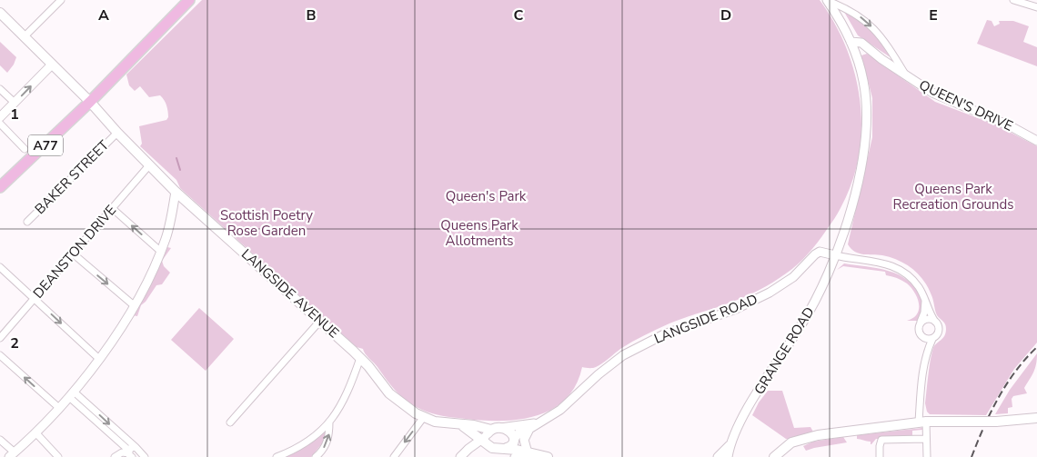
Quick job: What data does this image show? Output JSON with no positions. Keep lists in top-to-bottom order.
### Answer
{
  "streets": {
    "main road": ["A77", "LANGSIDE AVENUE"],
    "street": [
      "QUEEN'S DRIVE",
      "BAKER STREET",
      "DEANSTON DRIVE",
      "LANGSIDE ROAD",
      "GRANGE ROAD"
    ]
  },
  "crossings": [
    ["A77", "LANGSIDE AVENUE"],
    ["BAKER STREET", "LANGSIDE AVENUE"],
    ["DEANSTON DRIVE", "LANGSIDE AVENUE"],
    ["LANGSIDE AVENUE", "LANGSIDE ROAD"],
    ["LANGSIDE ROAD", "GRANGE ROAD"]
  ],
  "parks": [
    "Queens Park Recreation Grounds",
    "Queen's Park",
    "Scottish Poetry Rose Garden",
    "Queens Park Allotments"
  ],
  "grid": {
    "columns": [
      "A",
      "B",
      "C",
      "D",
      "E"
    ],
    "rows": ["1", "2"]
  }
}
